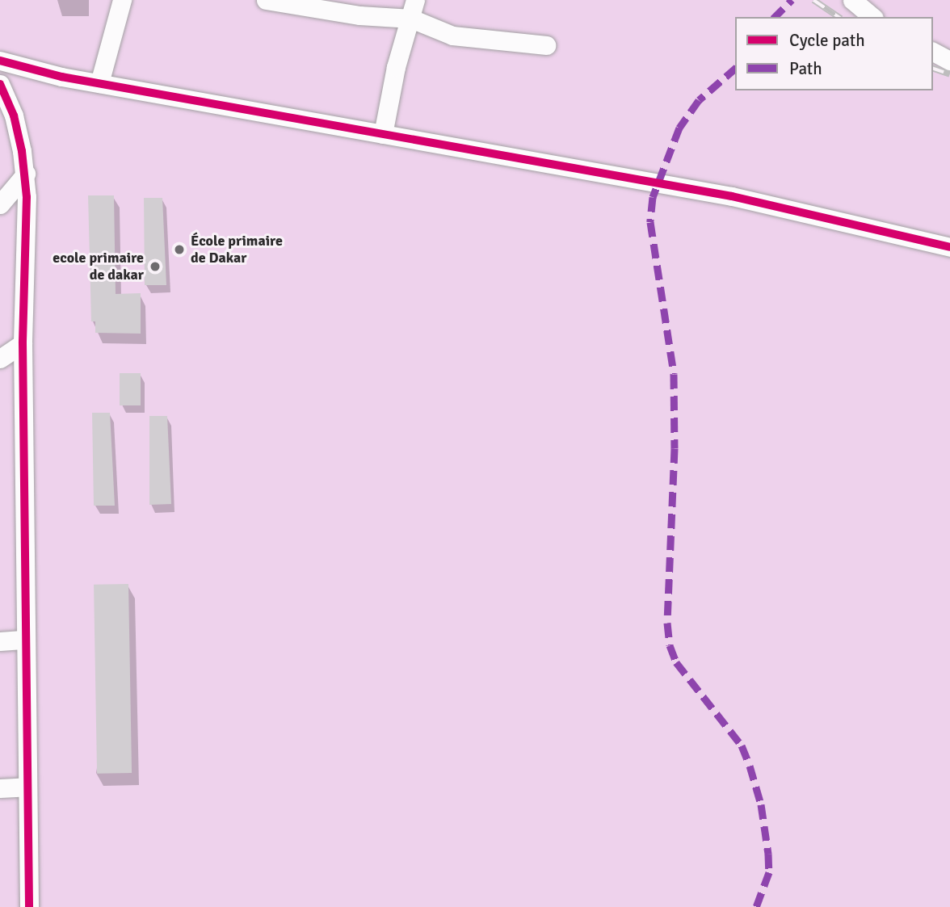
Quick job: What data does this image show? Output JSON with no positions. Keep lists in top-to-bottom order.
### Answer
{
  "places": ["École primaire de Dakar", "ecole primaire de dakar"],
  "legend": ["Cycle path", "Path"]
}
